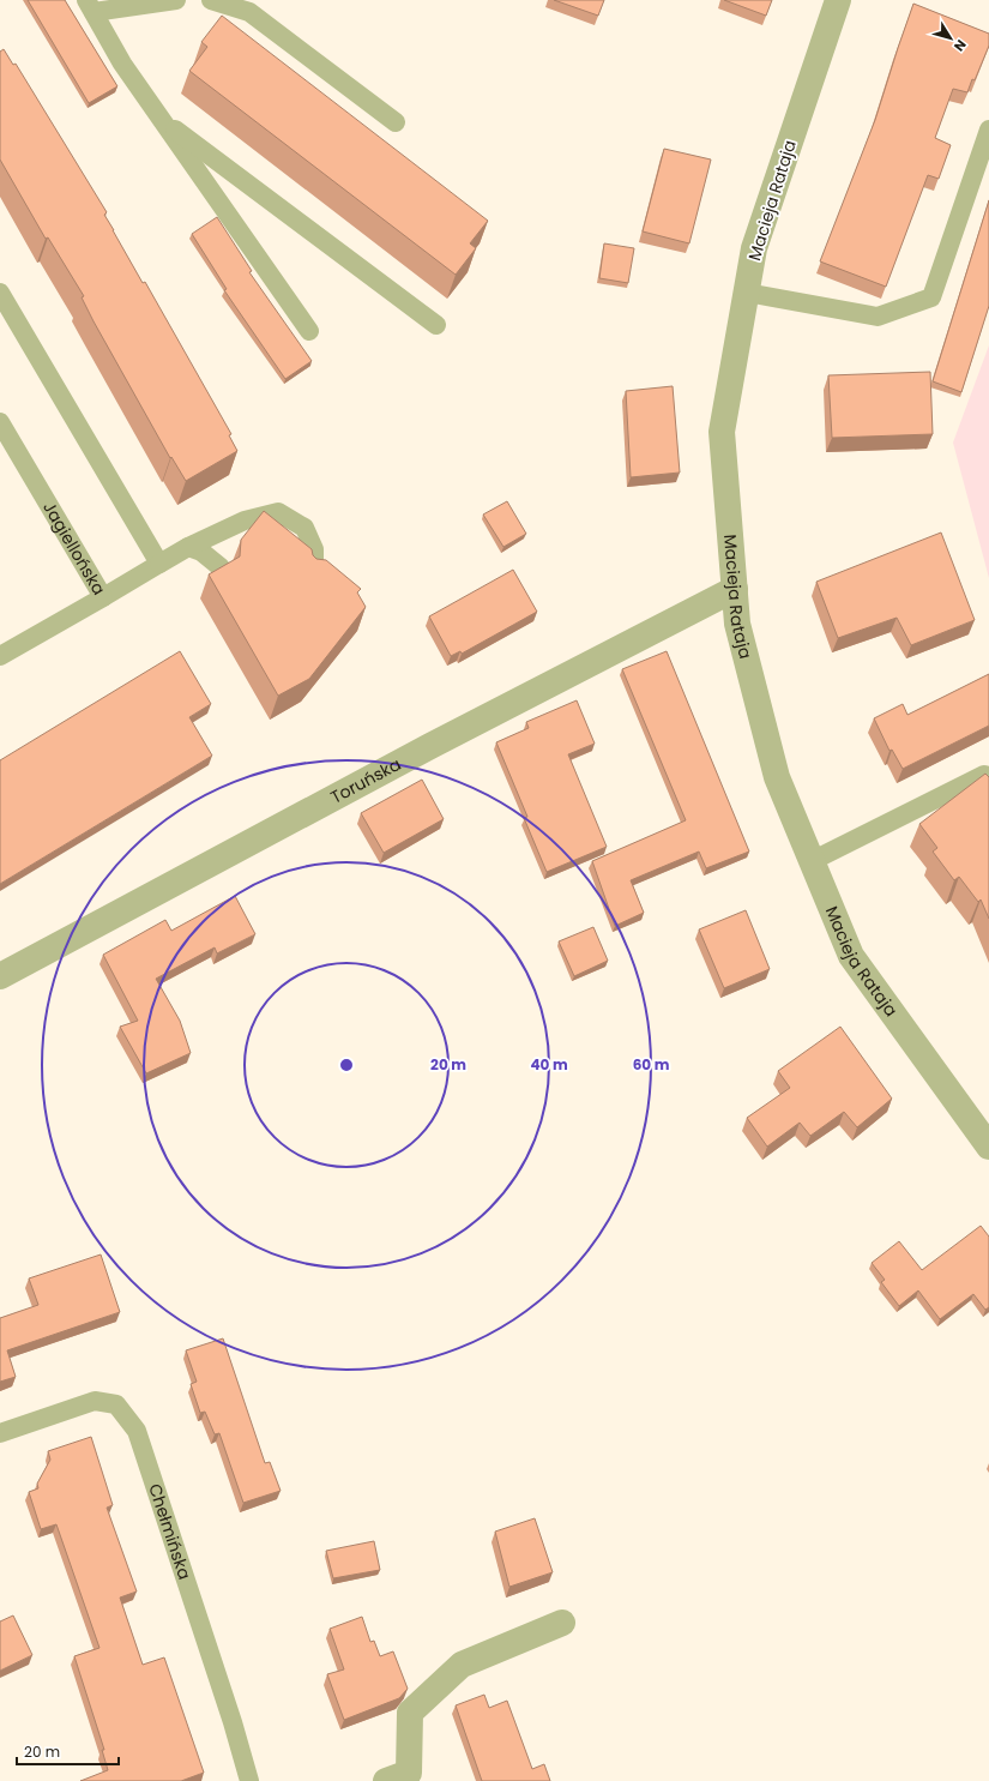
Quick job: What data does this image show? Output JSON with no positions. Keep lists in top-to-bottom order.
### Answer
{
  "streets": {
    "street": ["Macieja Rataja", "Toruńska"],
    "lane": ["Jagiellońska", "Chełmińska"]
  },
  "crossings": [
    ["Macieja Rataja", "Toruńska"]
  ],
  "scale_bar": "20 m",
  "north": "bottom right",
  "rings": ["20 m", "40 m", "60 m"]
}
